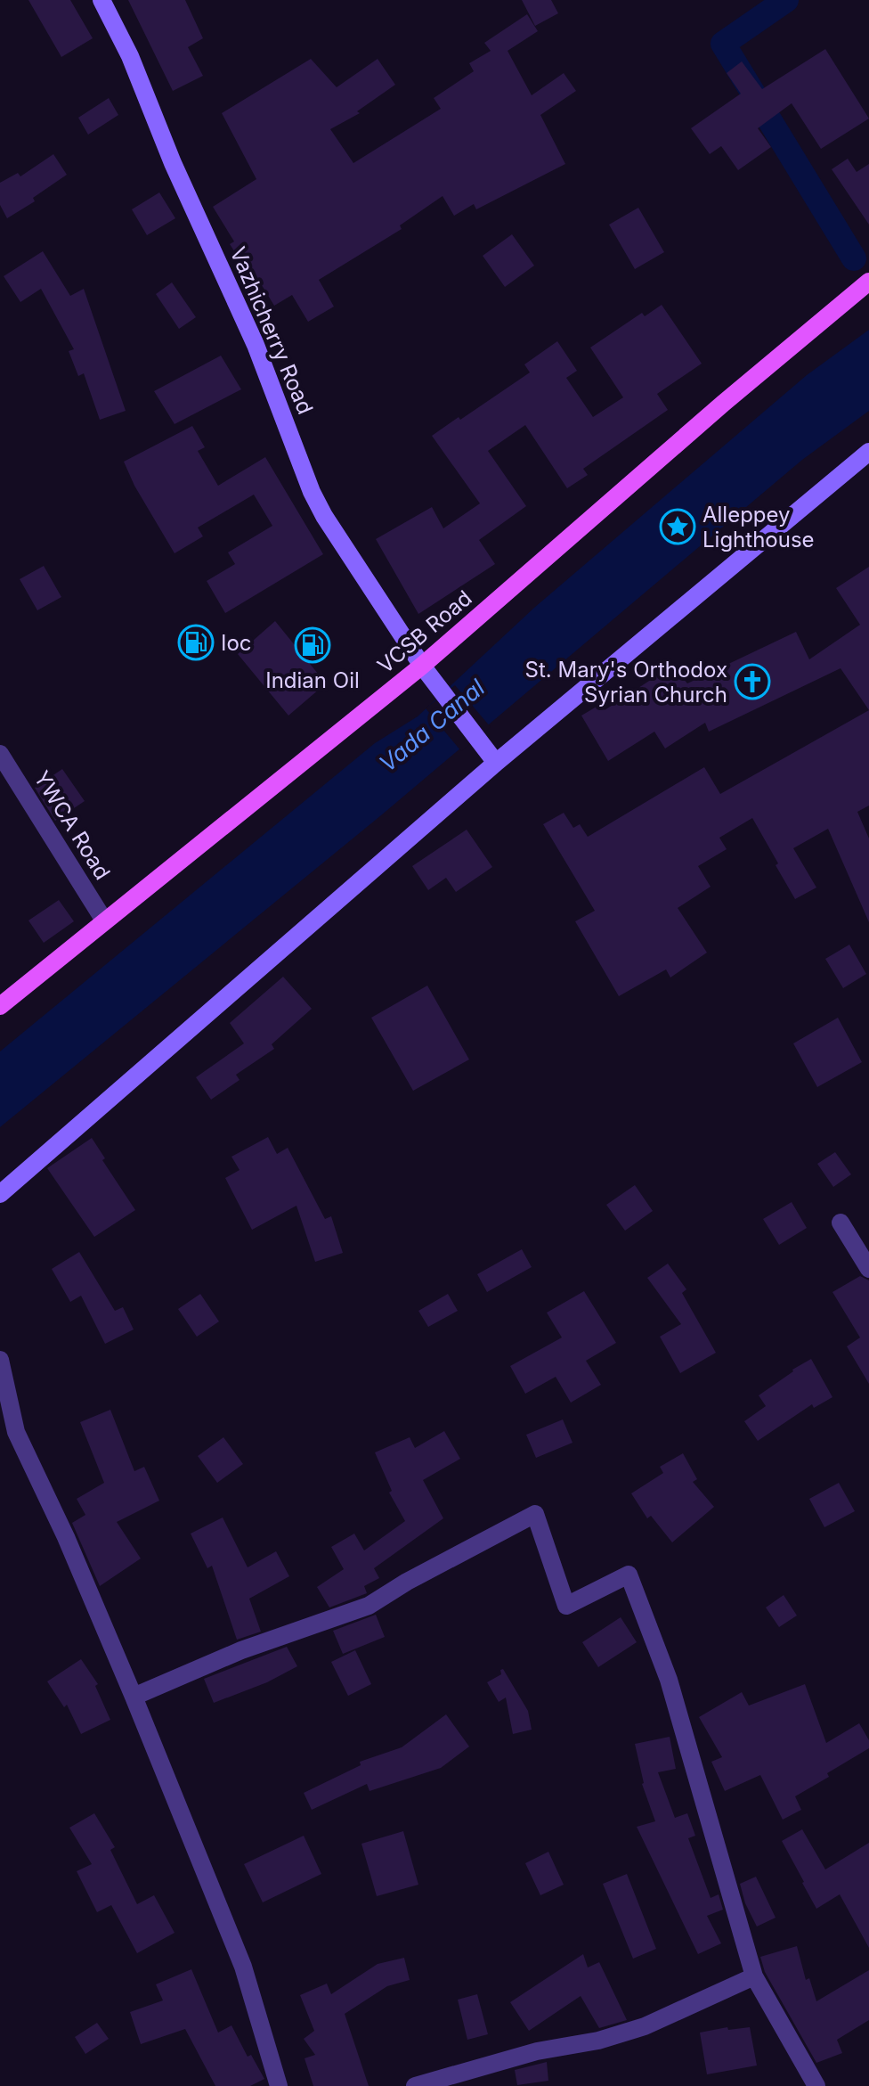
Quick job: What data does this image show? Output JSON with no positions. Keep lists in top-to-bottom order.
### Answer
{
  "streets": {
    "main road": ["Vazhicherry Road", "VCSB Road"],
    "street": ["YWCA Road"]
  },
  "crossings": [
    ["Vazhicherry Road", "VCSB Road"],
    ["VCSB Road", "YWCA Road"]
  ],
  "water": ["Vada Canal"],
  "places": {
    "place": ["Alleppey Lighthouse"],
    "fuel station": ["Ioc", "Indian Oil"],
    "church": ["St. Mary's Orthodox Syrian Church"]
  }
}
